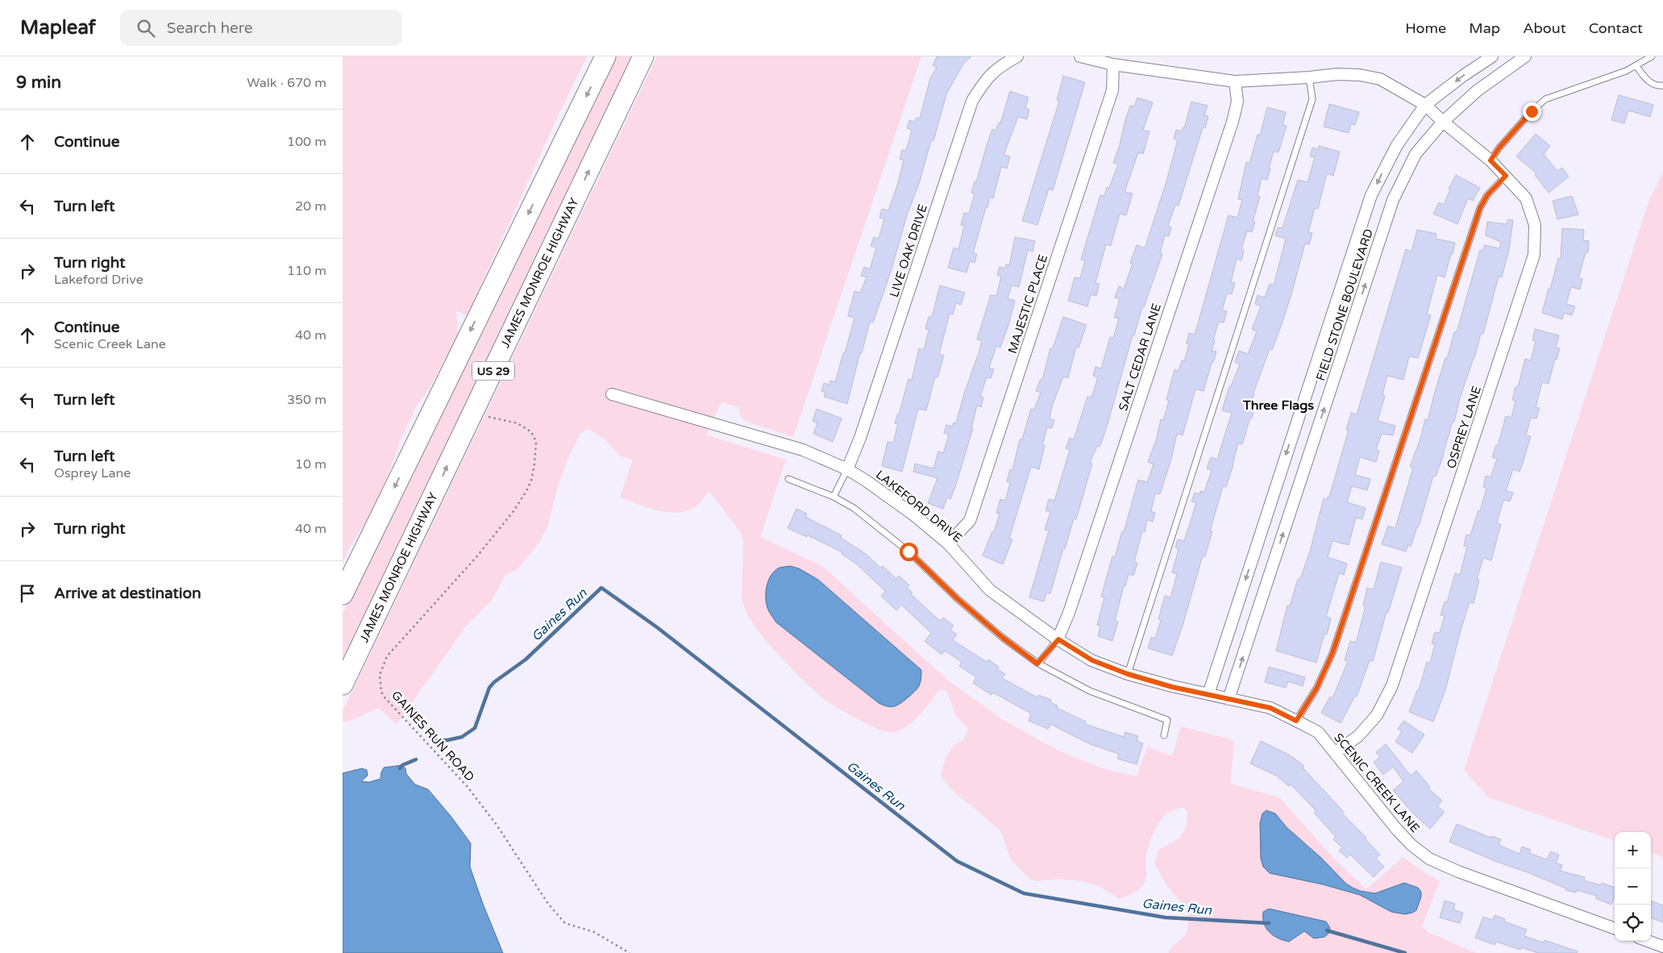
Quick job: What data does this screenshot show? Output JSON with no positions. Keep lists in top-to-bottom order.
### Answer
{
  "streets": {
    "highway": ["JAMES MONROE HIGHWAY", "US 29"],
    "street": [
      "LIVE OAK DRIVE",
      "MAJESTIC PLACE",
      "FIELD STONE BOULEVARD",
      "SALT CEDAR LANE",
      "OSPREY LANE",
      "LAKEFORD DRIVE",
      "SCENIC CREEK LANE"
    ],
    "path": ["GAINES RUN ROAD"]
  },
  "crossings": [
    ["LIVE OAK DRIVE", "LAKEFORD DRIVE"],
    ["JAMES MONROE HIGHWAY", "GAINES RUN ROAD"],
    ["MAJESTIC PLACE", "LAKEFORD DRIVE"],
    ["FIELD STONE BOULEVARD", "OSPREY LANE"],
    ["FIELD STONE BOULEVARD", "LAKEFORD DRIVE"],
    ["FIELD STONE BOULEVARD", "SCENIC CREEK LANE"],
    ["SALT CEDAR LANE", "LAKEFORD DRIVE"],
    ["OSPREY LANE", "SCENIC CREEK LANE"],
    ["LAKEFORD DRIVE", "SCENIC CREEK LANE"]
  ],
  "districts": ["Three Flags"],
  "water": ["Gaines Run"],
  "page": {
    "header": "Mapleaf",
    "search": "Search here",
    "nav": [
      "Home",
      "Map",
      "About",
      "Contact"
    ],
    "heading": ["9 min", "Walk · 670 m"],
    "list": [
      ["Continue", "100 m"],
      ["Turn left", "20 m"],
      ["Turn right", "Lakeford Drive", "110 m"],
      ["Continue", "Scenic Creek Lane", "40 m"],
      ["Turn left", "350 m"],
      ["Turn left", "Osprey Lane", "10 m"],
      ["Turn right", "40 m"],
      "Arrive at destination"
    ],
    "map_buttons": ["+", "−"]
  }
}
